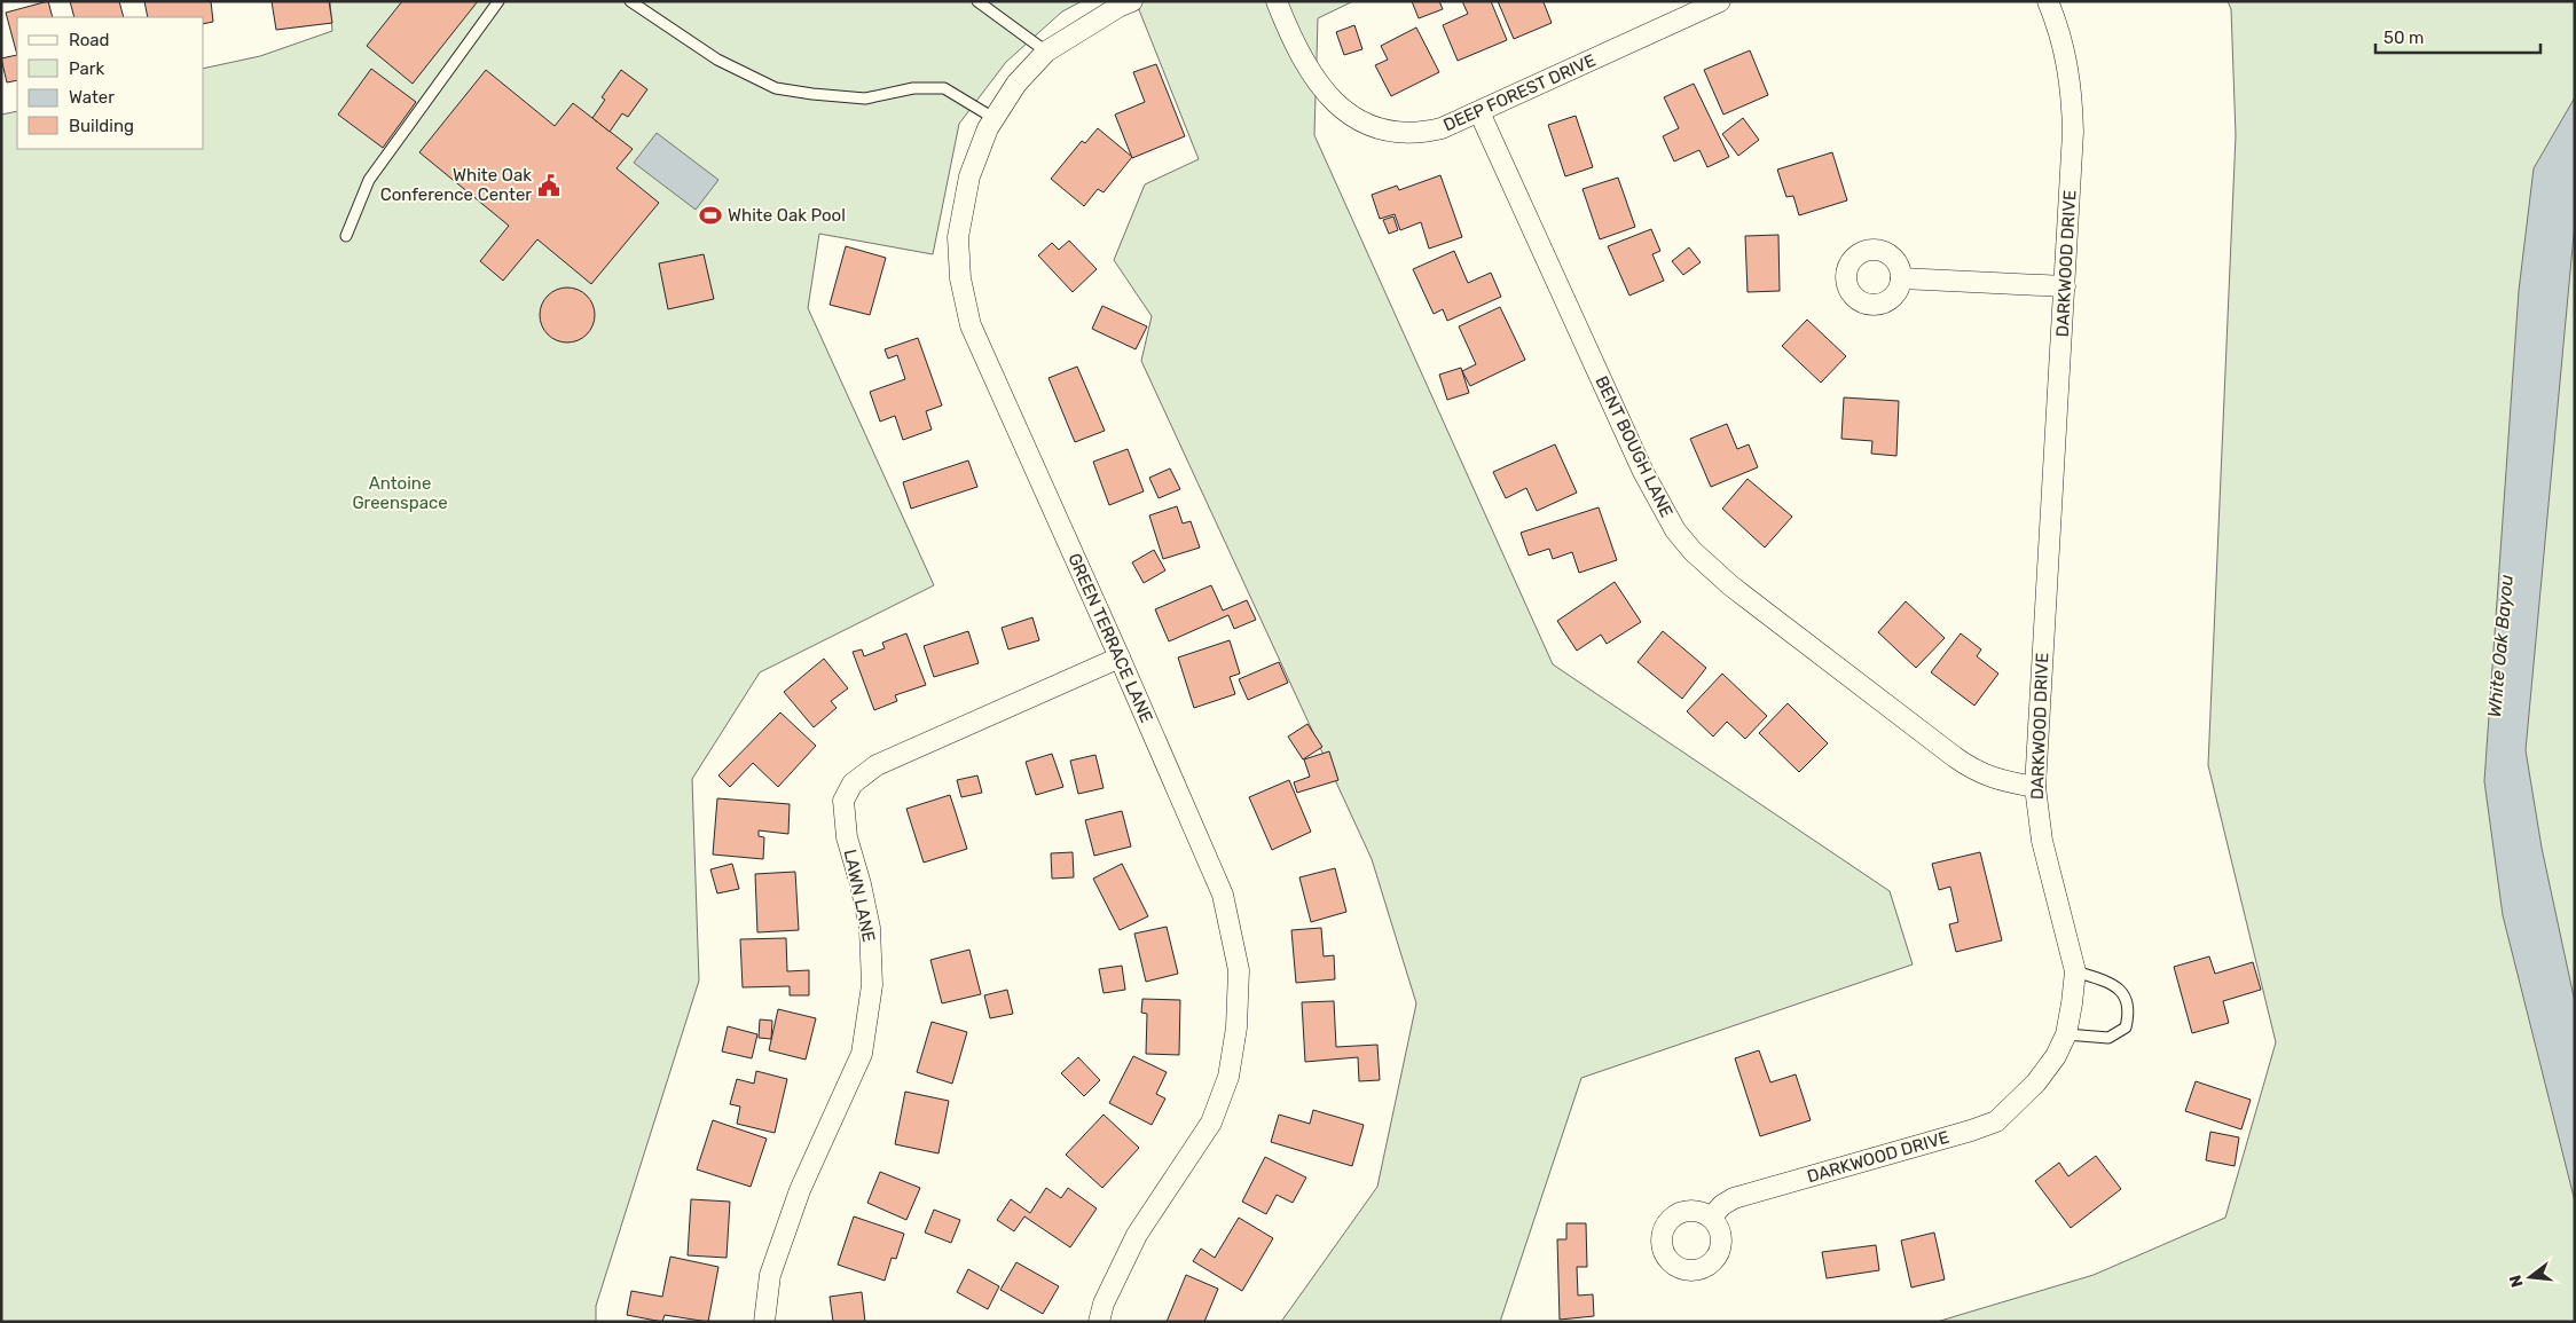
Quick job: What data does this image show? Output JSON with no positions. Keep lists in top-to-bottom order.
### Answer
{
  "streets": {
    "street": [
      "DEEP FOREST DRIVE",
      "DARKWOOD DRIVE",
      "BENT BOUGH LANE",
      "GREEN TERRACE LANE",
      "LAWN LANE"
    ]
  },
  "crossings": [
    ["DEEP FOREST DRIVE", "BENT BOUGH LANE"],
    ["DARKWOOD DRIVE", "BENT BOUGH LANE"],
    ["GREEN TERRACE LANE", "LAWN LANE"]
  ],
  "water": ["White Oak Bayou"],
  "parks": ["Antoine Greenspace"],
  "places": {
    "public building": ["White Oak Conference Center"],
    "sports": ["White Oak Pool"]
  },
  "legend": [
    "Road",
    "Park",
    "Water",
    "Building"
  ],
  "scale_bar": "50 m",
  "north": "left"
}
